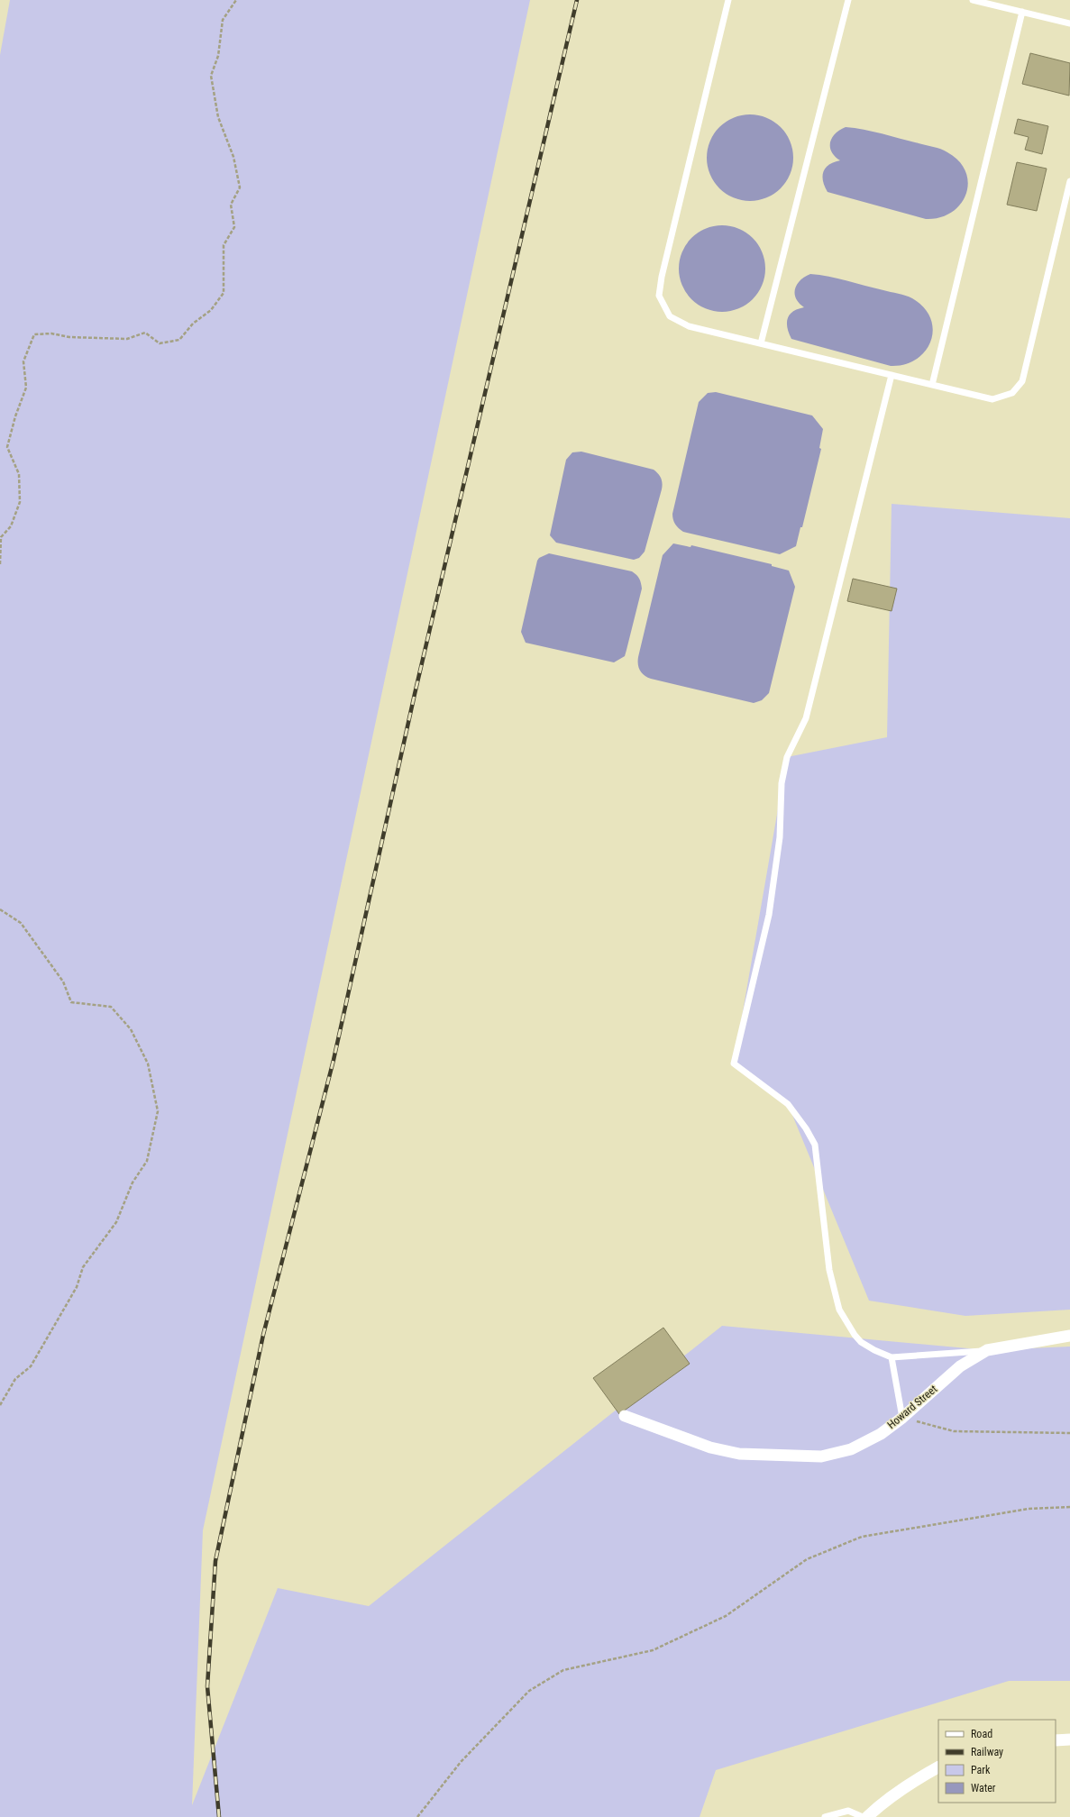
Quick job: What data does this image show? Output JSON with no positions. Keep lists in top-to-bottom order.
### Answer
{
  "streets": {
    "street": ["Howard Street"]
  },
  "legend": [
    "Road",
    "Railway",
    "Park",
    "Water"
  ]
}
